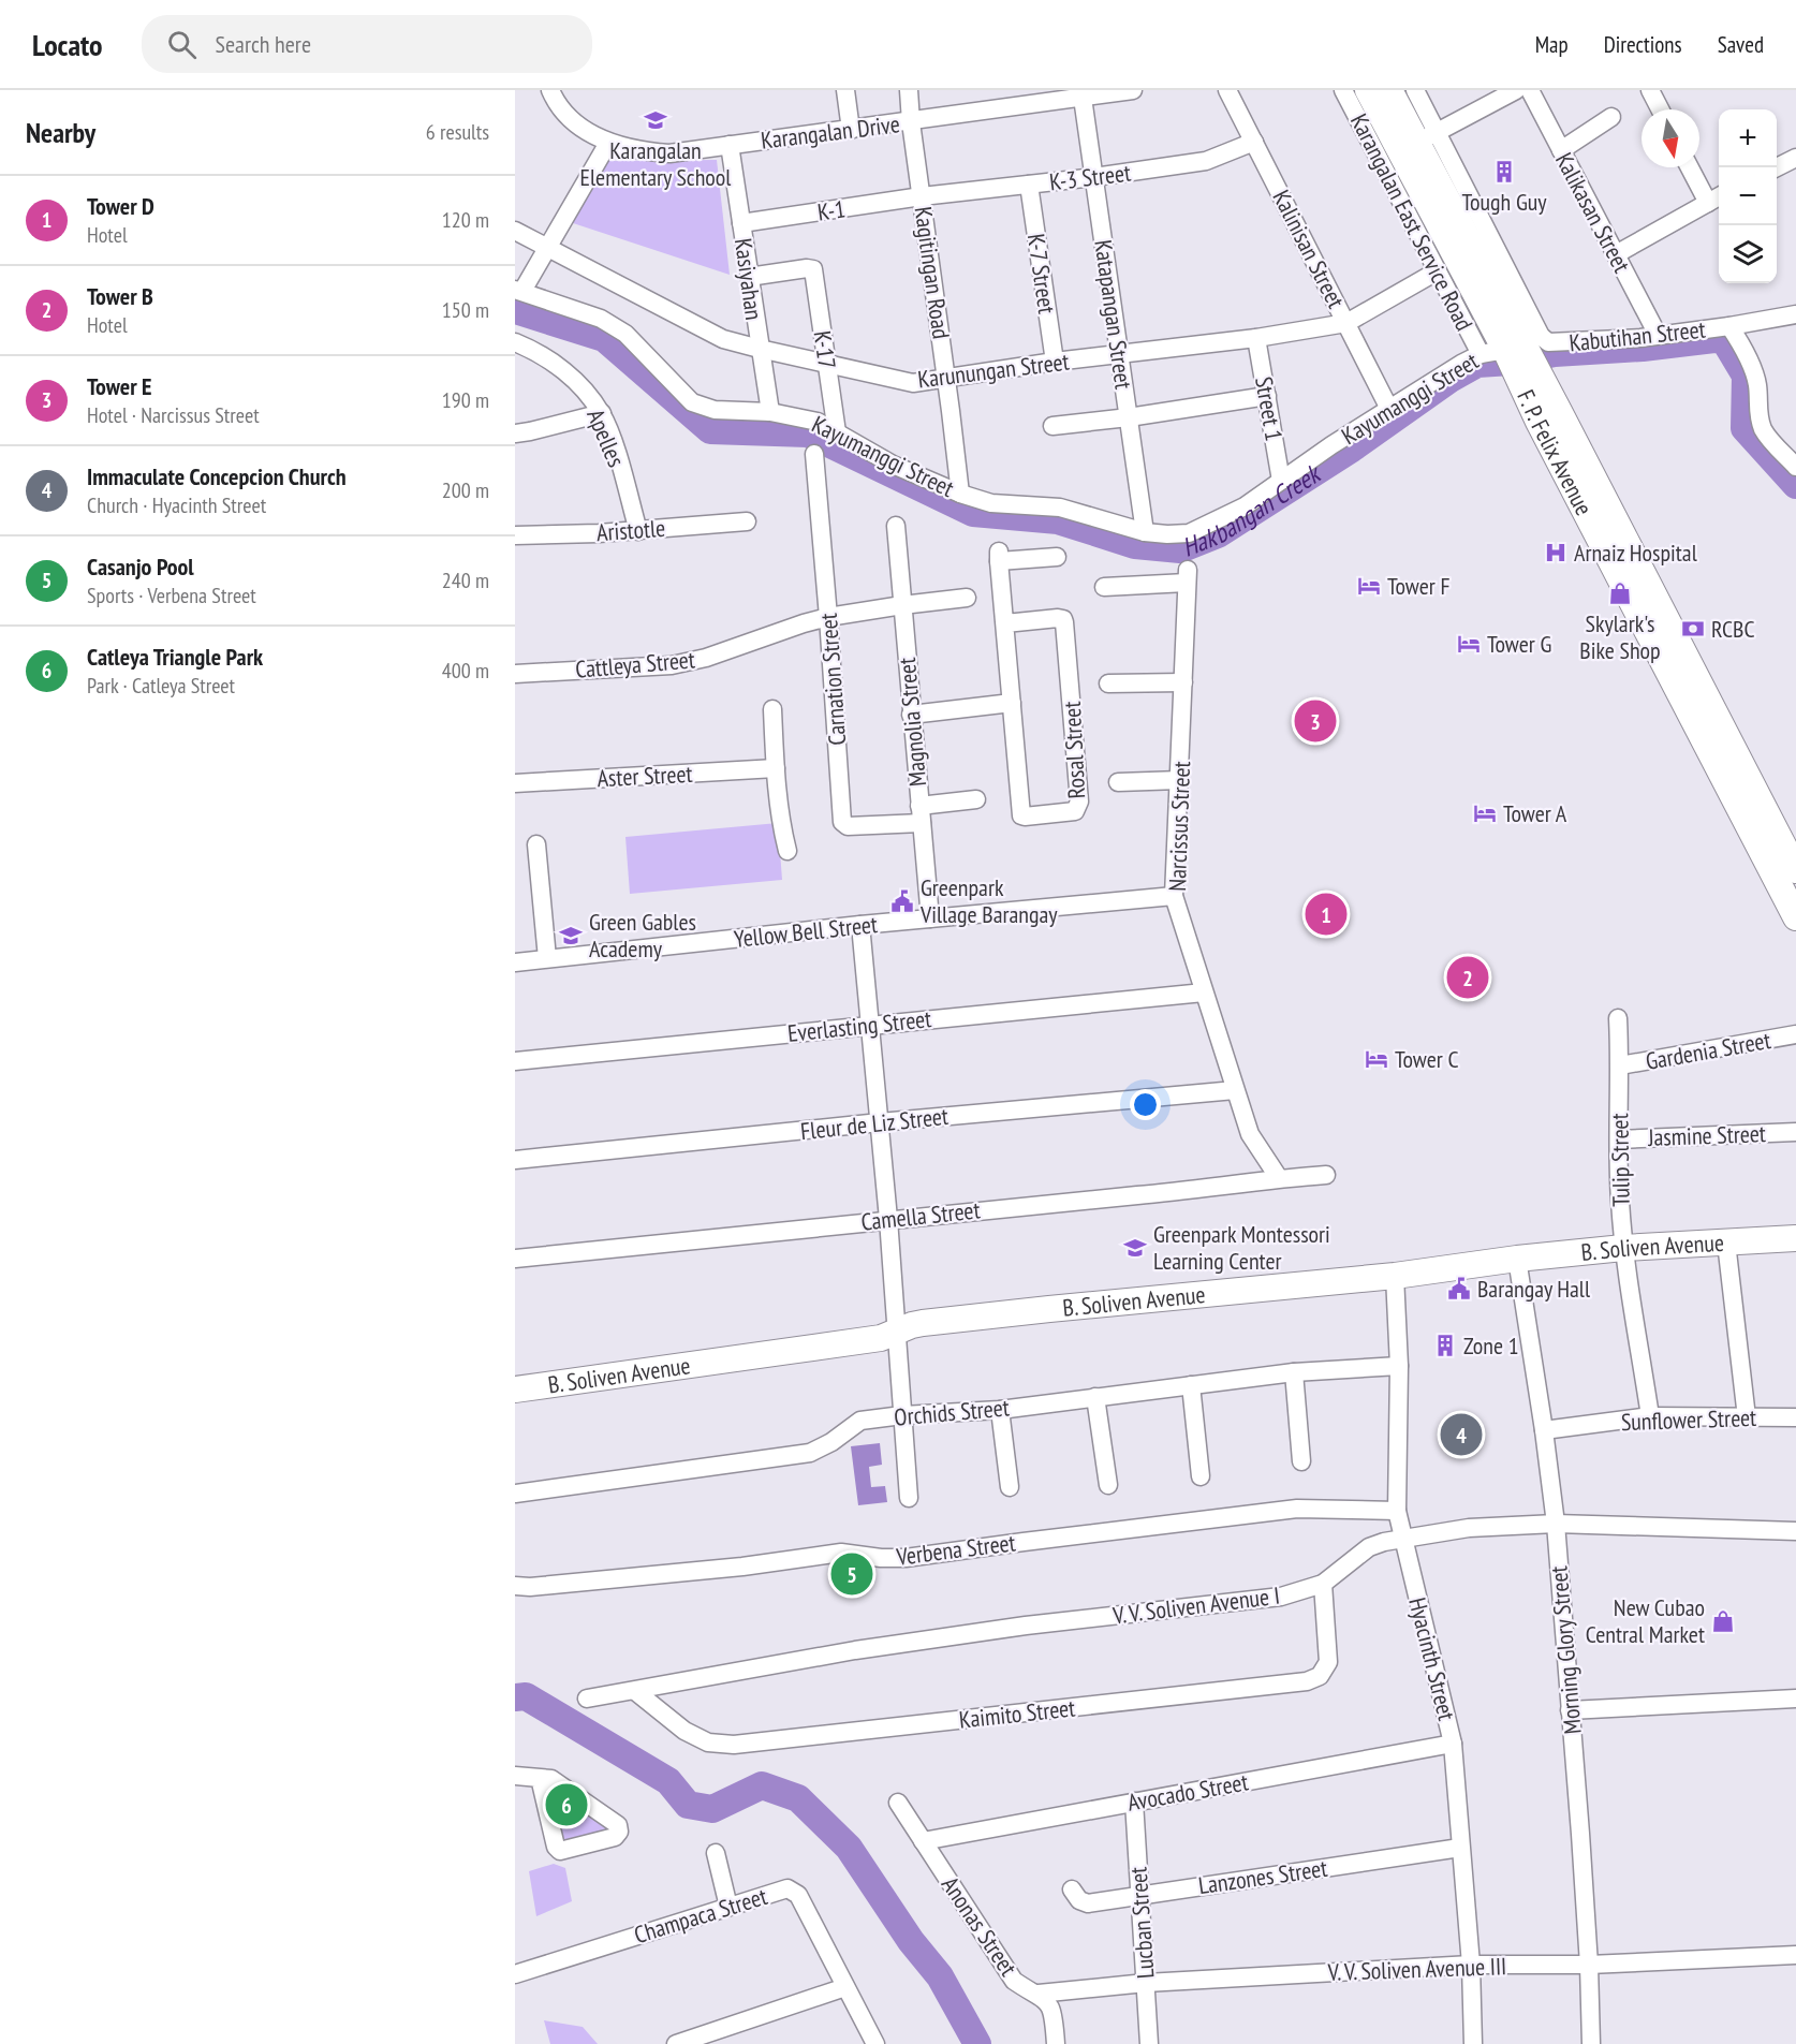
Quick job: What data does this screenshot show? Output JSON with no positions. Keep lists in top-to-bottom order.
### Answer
{
  "streets": {
    "main road": ["F. P. Felix Avenue", "B. Soliven Avenue"],
    "street": [
      "Karangalan Drive",
      "K-3 Street",
      "K-1",
      "Kalikasan Street",
      "Karangalan East Service Road",
      "Kalinisan Street",
      "Kagitingan Road",
      "K-7 Street",
      "Kasiyahan",
      "Katapangan Street",
      "Kabutihan Street",
      "K-17",
      "Karunungan Street",
      "Kayumanggi Street",
      "Street 1",
      "Apelles",
      "Aristotle",
      "Cattleya Street",
      "Carnation Street",
      "Magnolia Street",
      "Rosal Street",
      "Aster Street",
      "Narcissus Street",
      "Yellow Bell Street",
      "Everlasting Street",
      "Gardenia Street",
      "Fleur de Liz Street",
      "Jasmine Street",
      "Tulip Street",
      "Camella Street",
      "Orchids Street",
      "Sunflower Street",
      "Verbena Street",
      "V. V. Soliven Avenue I",
      "Morning Glory Street",
      "Hyacinth Street",
      "Kaimito Street",
      "Avocado Street",
      "Lanzones Street",
      "Champaca Street",
      "Lucban Street",
      "Anonas Street",
      "V. V. Soliven Avenue III"
    ]
  },
  "crossings": [
    ["Karangalan Drive", "Kagitingan Road"],
    ["Karangalan Drive", "Kasiyahan"],
    ["Karangalan Drive", "Katapangan Street"],
    ["K-3 Street", "K-1"],
    ["K-3 Street", "Kalinisan Street"],
    ["K-3 Street", "Kagitingan Road"],
    ["K-3 Street", "K-7 Street"],
    ["K-3 Street", "Katapangan Street"],
    ["K-1", "Kagitingan Road"],
    ["K-1", "Kasiyahan"],
    ["Kalikasan Street", "Kabutihan Street"],
    ["Karangalan East Service Road", "Kabutihan Street"],
    ["Karangalan East Service Road", "Kayumanggi Street"],
    ["Karangalan East Service Road", "F. P. Felix Avenue"],
    ["Kalinisan Street", "Karunungan Street"],
    ["Kalinisan Street", "Kayumanggi Street"],
    ["Kagitingan Road", "Karunungan Street"],
    ["Kagitingan Road", "Kayumanggi Street"],
    ["K-7 Street", "Karunungan Street"],
    ["Kasiyahan", "K-17"],
    ["Kasiyahan", "Karunungan Street"],
    ["Kasiyahan", "Kayumanggi Street"],
    ["Katapangan Street", "Karunungan Street"],
    ["Katapangan Street", "Kayumanggi Street"],
    ["Kabutihan Street", "Kayumanggi Street"],
    ["Kabutihan Street", "F. P. Felix Avenue"],
    ["K-17", "Karunungan Street"],
    ["K-17", "Kayumanggi Street"],
    ["Karunungan Street", "Street 1"],
    ["Kayumanggi Street", "Street 1"],
    ["Kayumanggi Street", "F. P. Felix Avenue"],
    ["Apelles", "Aristotle"],
    ["Cattleya Street", "Carnation Street"],
    ["Cattleya Street", "Magnolia Street"],
    ["Carnation Street", "Magnolia Street"],
    ["Magnolia Street", "Yellow Bell Street"],
    ["Rosal Street", "Narcissus Street"],
    ["Narcissus Street", "Yellow Bell Street"],
    ["Narcissus Street", "Everlasting Street"],
    ["Narcissus Street", "Fleur de Liz Street"],
    ["Narcissus Street", "Camella Street"],
    ["Gardenia Street", "Tulip Street"],
    ["Jasmine Street", "Tulip Street"],
    ["Tulip Street", "B. Soliven Avenue"],
    ["Tulip Street", "Sunflower Street"],
    ["B. Soliven Avenue", "Morning Glory Street"],
    ["B. Soliven Avenue", "Hyacinth Street"],
    ["Orchids Street", "Hyacinth Street"],
    ["Sunflower Street", "Morning Glory Street"],
    ["Verbena Street", "Hyacinth Street"],
    ["V. V. Soliven Avenue I", "Morning Glory Street"],
    ["V. V. Soliven Avenue I", "Hyacinth Street"],
    ["V. V. Soliven Avenue I", "Kaimito Street"],
    ["Morning Glory Street", "V. V. Soliven Avenue III"],
    ["Hyacinth Street", "Avocado Street"],
    ["Hyacinth Street", "Lanzones Street"],
    ["Hyacinth Street", "V. V. Soliven Avenue III"],
    ["Avocado Street", "Lucban Street"],
    ["Avocado Street", "Anonas Street"],
    ["Lanzones Street", "Lucban Street"],
    ["Lucban Street", "V. V. Soliven Avenue III"],
    ["Anonas Street", "V. V. Soliven Avenue III"]
  ],
  "water": ["Hakbangan Creek"],
  "places": {
    "school or university": ["Karangalan Elementary School", "Green Gables Academy", "Greenpark Montessori Learning Center"],
    "building": ["Tough Guy", "Zone 1"],
    "hospital": ["Arnaiz Hospital"],
    "hotel": [
      "Tower F",
      "Tower G",
      "Tower A",
      "Tower C"
    ],
    "shop": ["Skylark's Bike Shop", "New Cubao Central Market"],
    "bank": ["RCBC"],
    "public building": ["Greenpark Village Barangay", "Barangay Hall"]
  },
  "north": "bottom",
  "page": {
    "header": "Locato",
    "search": "Search here",
    "nav": ["Map", "Directions", "Saved"],
    "heading": ["Nearby", "6 results"],
    "map_buttons": ["+", "−"],
    "list": [
      {
        "mark": "1",
        "name": "Tower D",
        "note": "Hotel",
        "value": "120 m"
      },
      {
        "mark": "2",
        "name": "Tower B",
        "note": "Hotel",
        "value": "150 m"
      },
      {
        "mark": "3",
        "name": "Tower E",
        "note": "Hotel · Narcissus Street",
        "value": "190 m"
      },
      {
        "mark": "4",
        "name": "Immaculate Concepcion Church",
        "note": "Church · Hyacinth Street",
        "value": "200 m"
      },
      {
        "mark": "5",
        "name": "Casanjo Pool",
        "note": "Sports · Verbena Street",
        "value": "240 m"
      },
      {
        "mark": "6",
        "name": "Catleya Triangle Park",
        "note": "Park · Catleya Street",
        "value": "400 m"
      }
    ],
    "pins": [
      "3",
      "1",
      "2",
      "4",
      "5",
      "6"
    ]
  }
}
